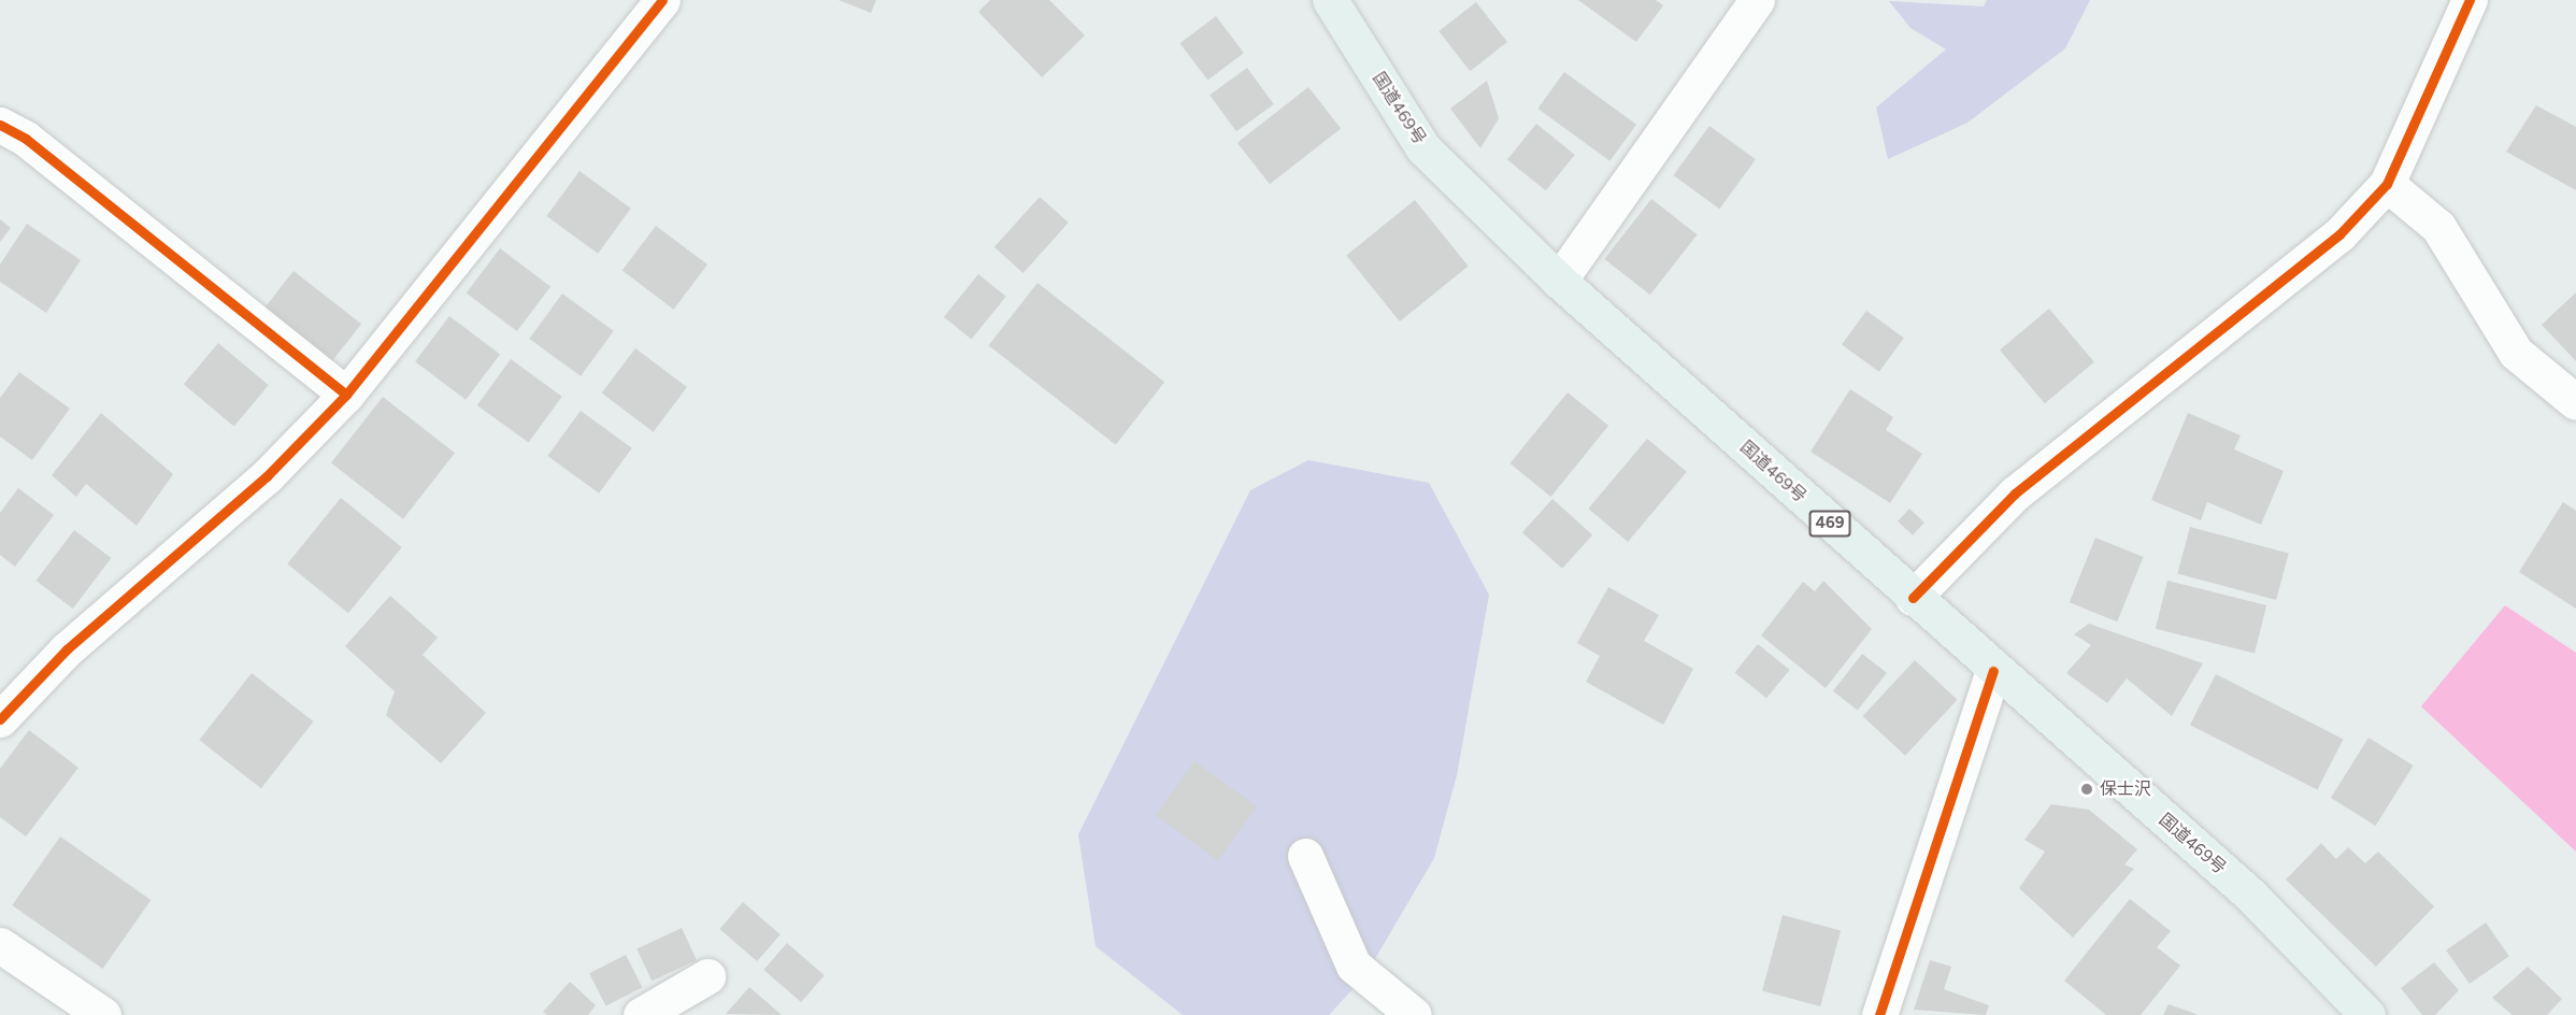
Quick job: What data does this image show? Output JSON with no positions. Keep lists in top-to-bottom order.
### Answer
{
  "streets": {
    "highway": ["国道469号", "469"]
  },
  "places": ["保士沢"]
}
